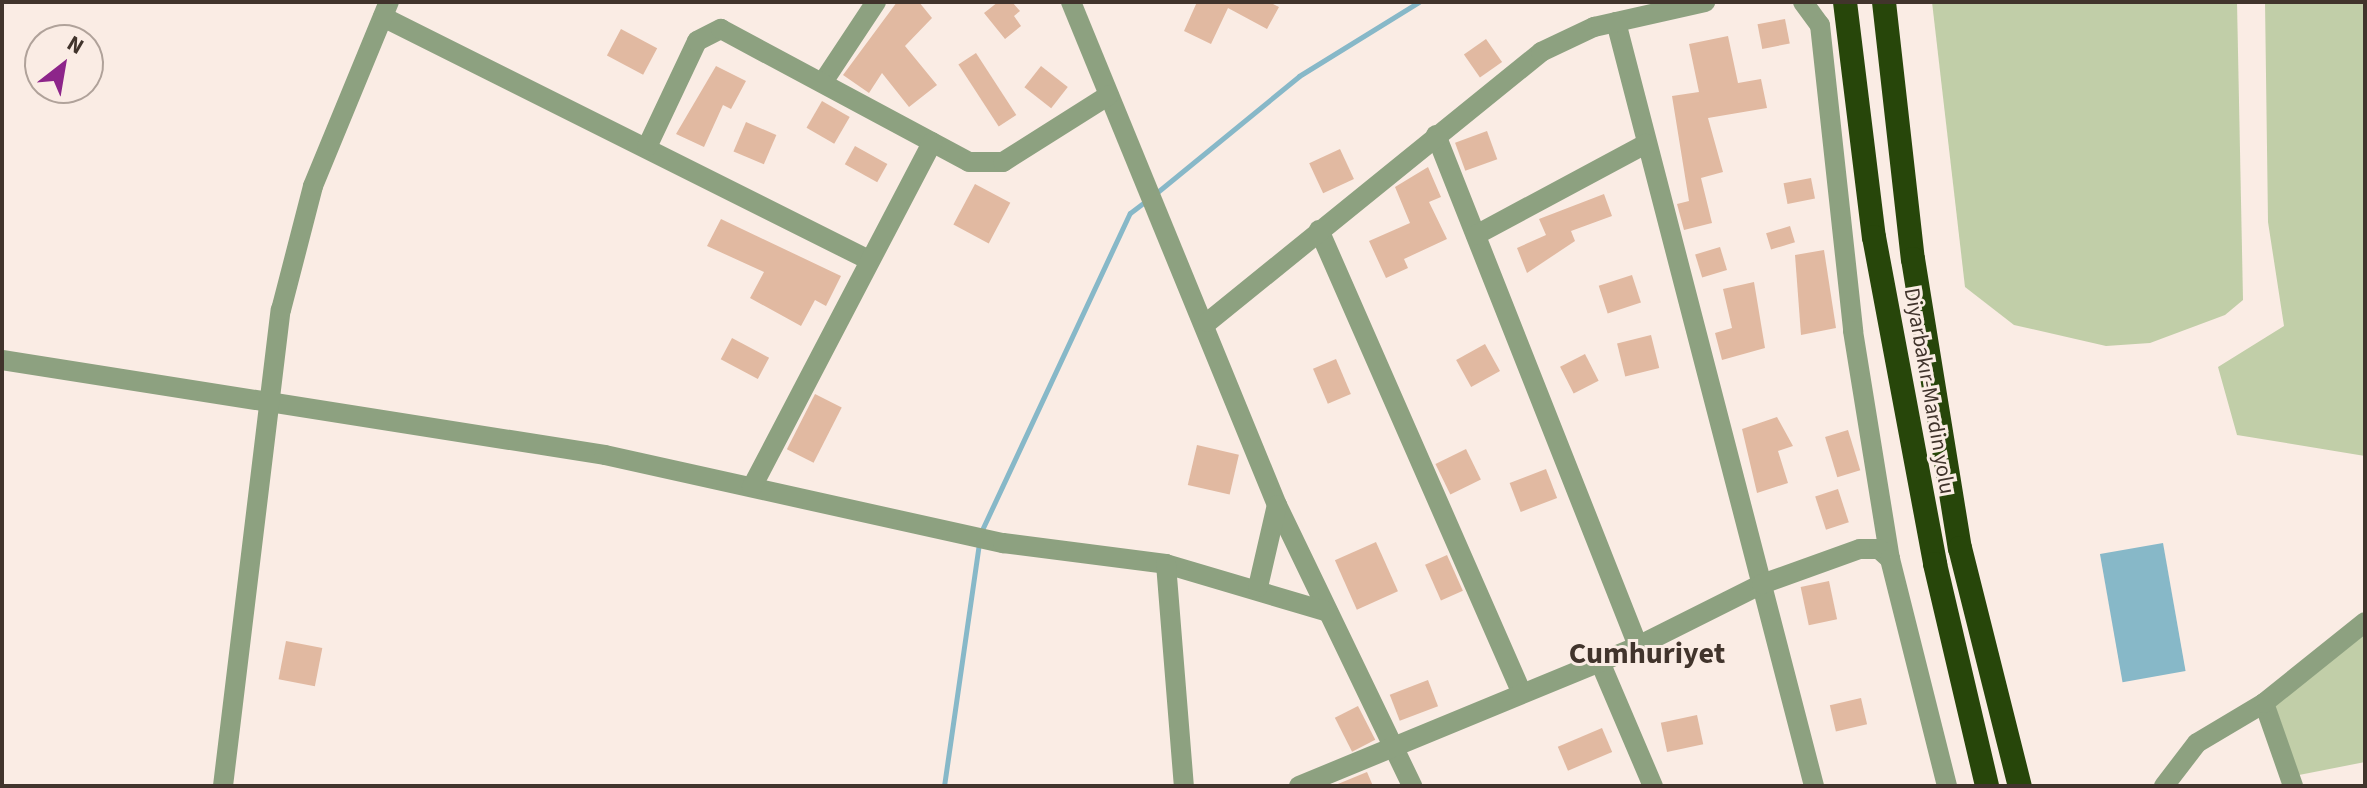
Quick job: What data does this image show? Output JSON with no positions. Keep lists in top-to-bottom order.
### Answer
{
  "streets": {
    "highway": ["Diyarbakır-Mardin yolu"]
  },
  "districts": ["Cumhuriyet"],
  "north": "top right"
}
